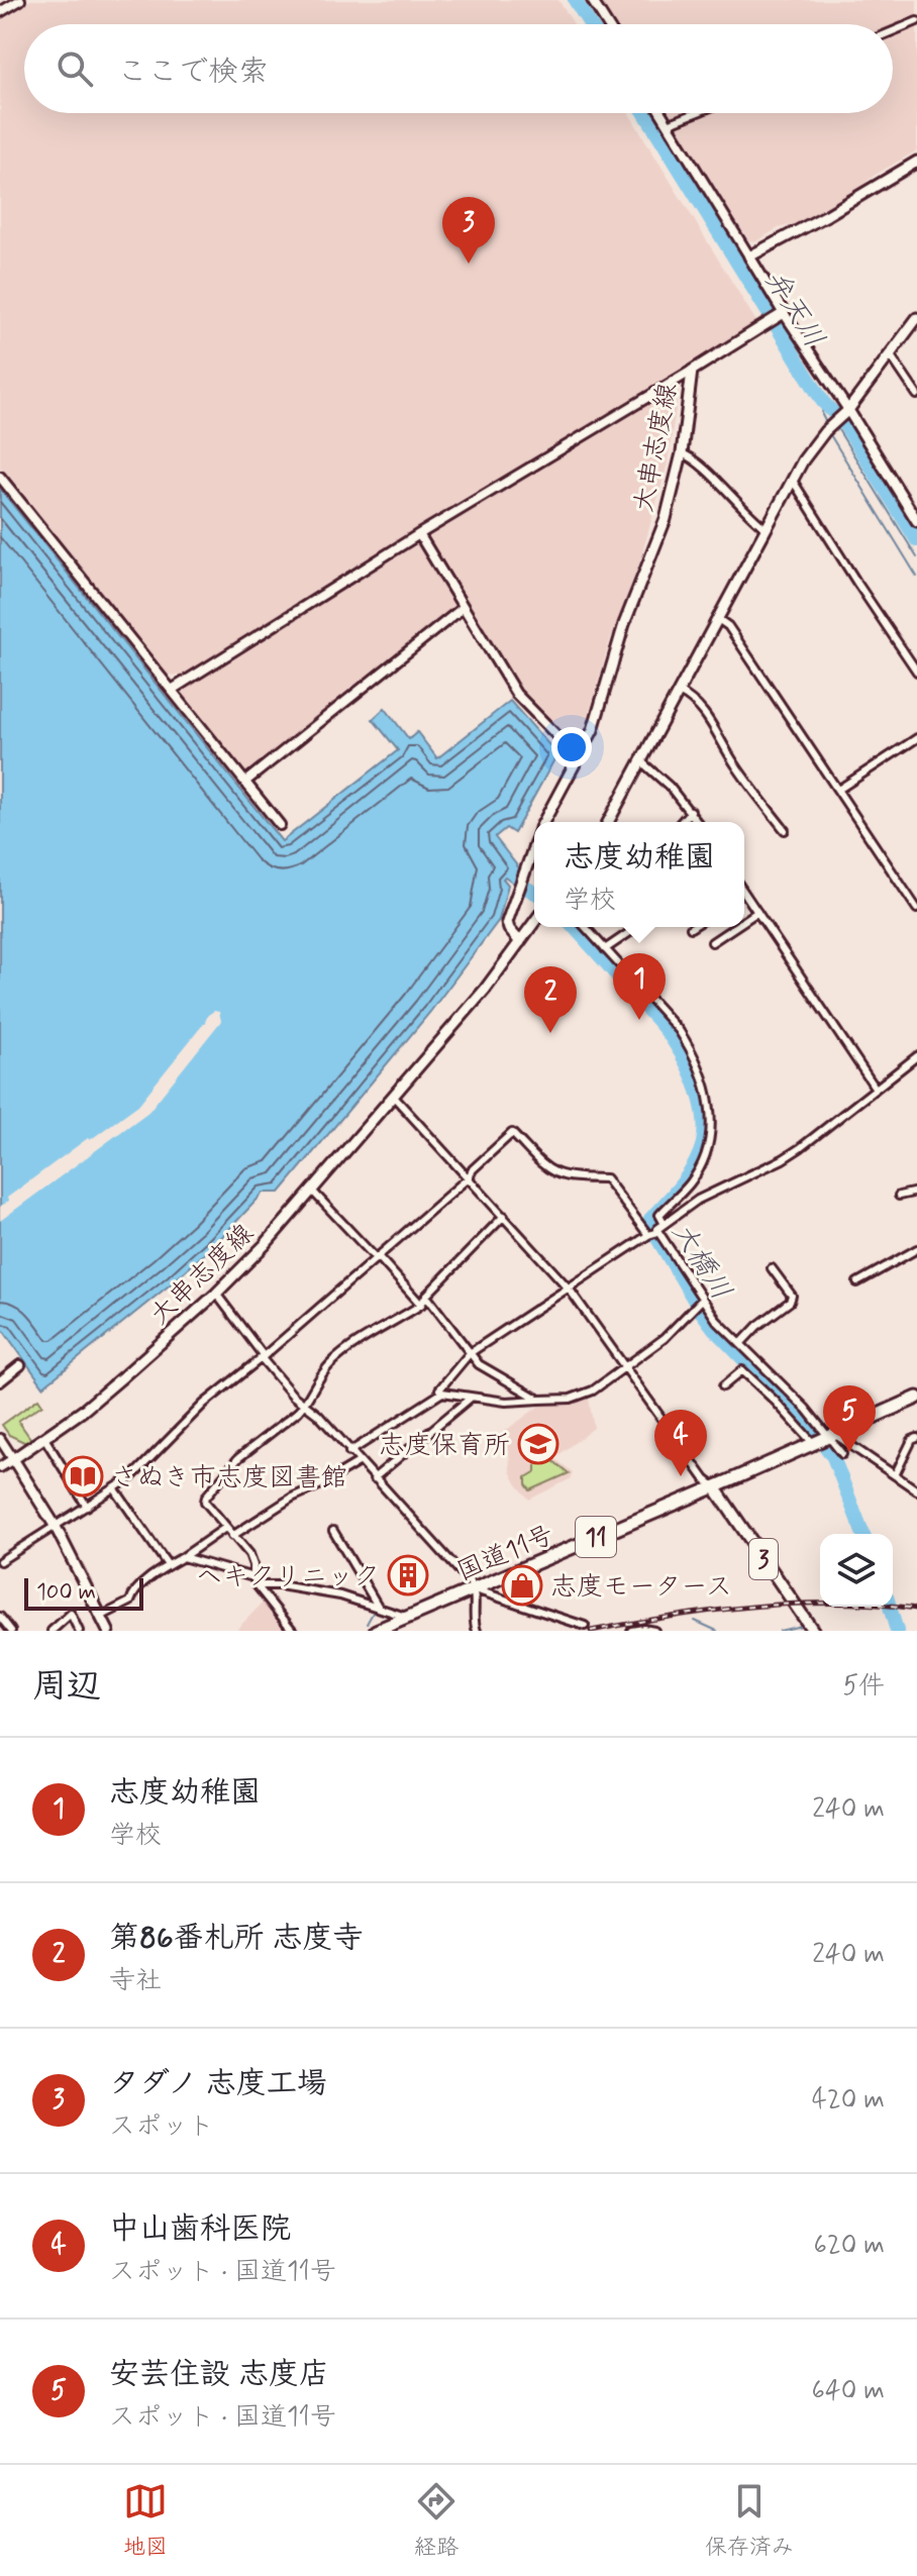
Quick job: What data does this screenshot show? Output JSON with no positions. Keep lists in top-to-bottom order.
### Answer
{
  "streets": {
    "highway": ["11", "国道11号"],
    "main road": ["大串志度線", "3"]
  },
  "crossings": [
    ["国道11号", "3"]
  ],
  "water": ["弁天川", "大橋川"],
  "places": {
    "school or university": ["志度保育所"],
    "library": ["さぬき市志度図書館"],
    "building": ["ヘキクリニック"],
    "shop": ["志度モータース"]
  },
  "scale_bar": "100 m",
  "page": {
    "search": "ここで検索",
    "pins": [
      "3",
      "1",
      "2",
      "5",
      "4"
    ],
    "popup": ["志度幼稚園", "学校"],
    "scale": "100 m",
    "heading": ["周辺", "5件"],
    "list": [
      {
        "mark": "1",
        "name": "志度幼稚園",
        "note": "学校",
        "value": "240 m"
      },
      {
        "mark": "2",
        "name": "第86番札所 志度寺",
        "note": "寺社",
        "value": "240 m"
      },
      {
        "mark": "3",
        "name": "タダノ 志度工場",
        "note": "スポット",
        "value": "420 m"
      },
      {
        "mark": "4",
        "name": "中山歯科医院",
        "note": "スポット · 国道11号",
        "value": "620 m"
      },
      {
        "mark": "5",
        "name": "安芸住設 志度店",
        "note": "スポット · 国道11号",
        "value": "640 m"
      }
    ],
    "nav": ["地図", "経路", "保存済み"]
  }
}
